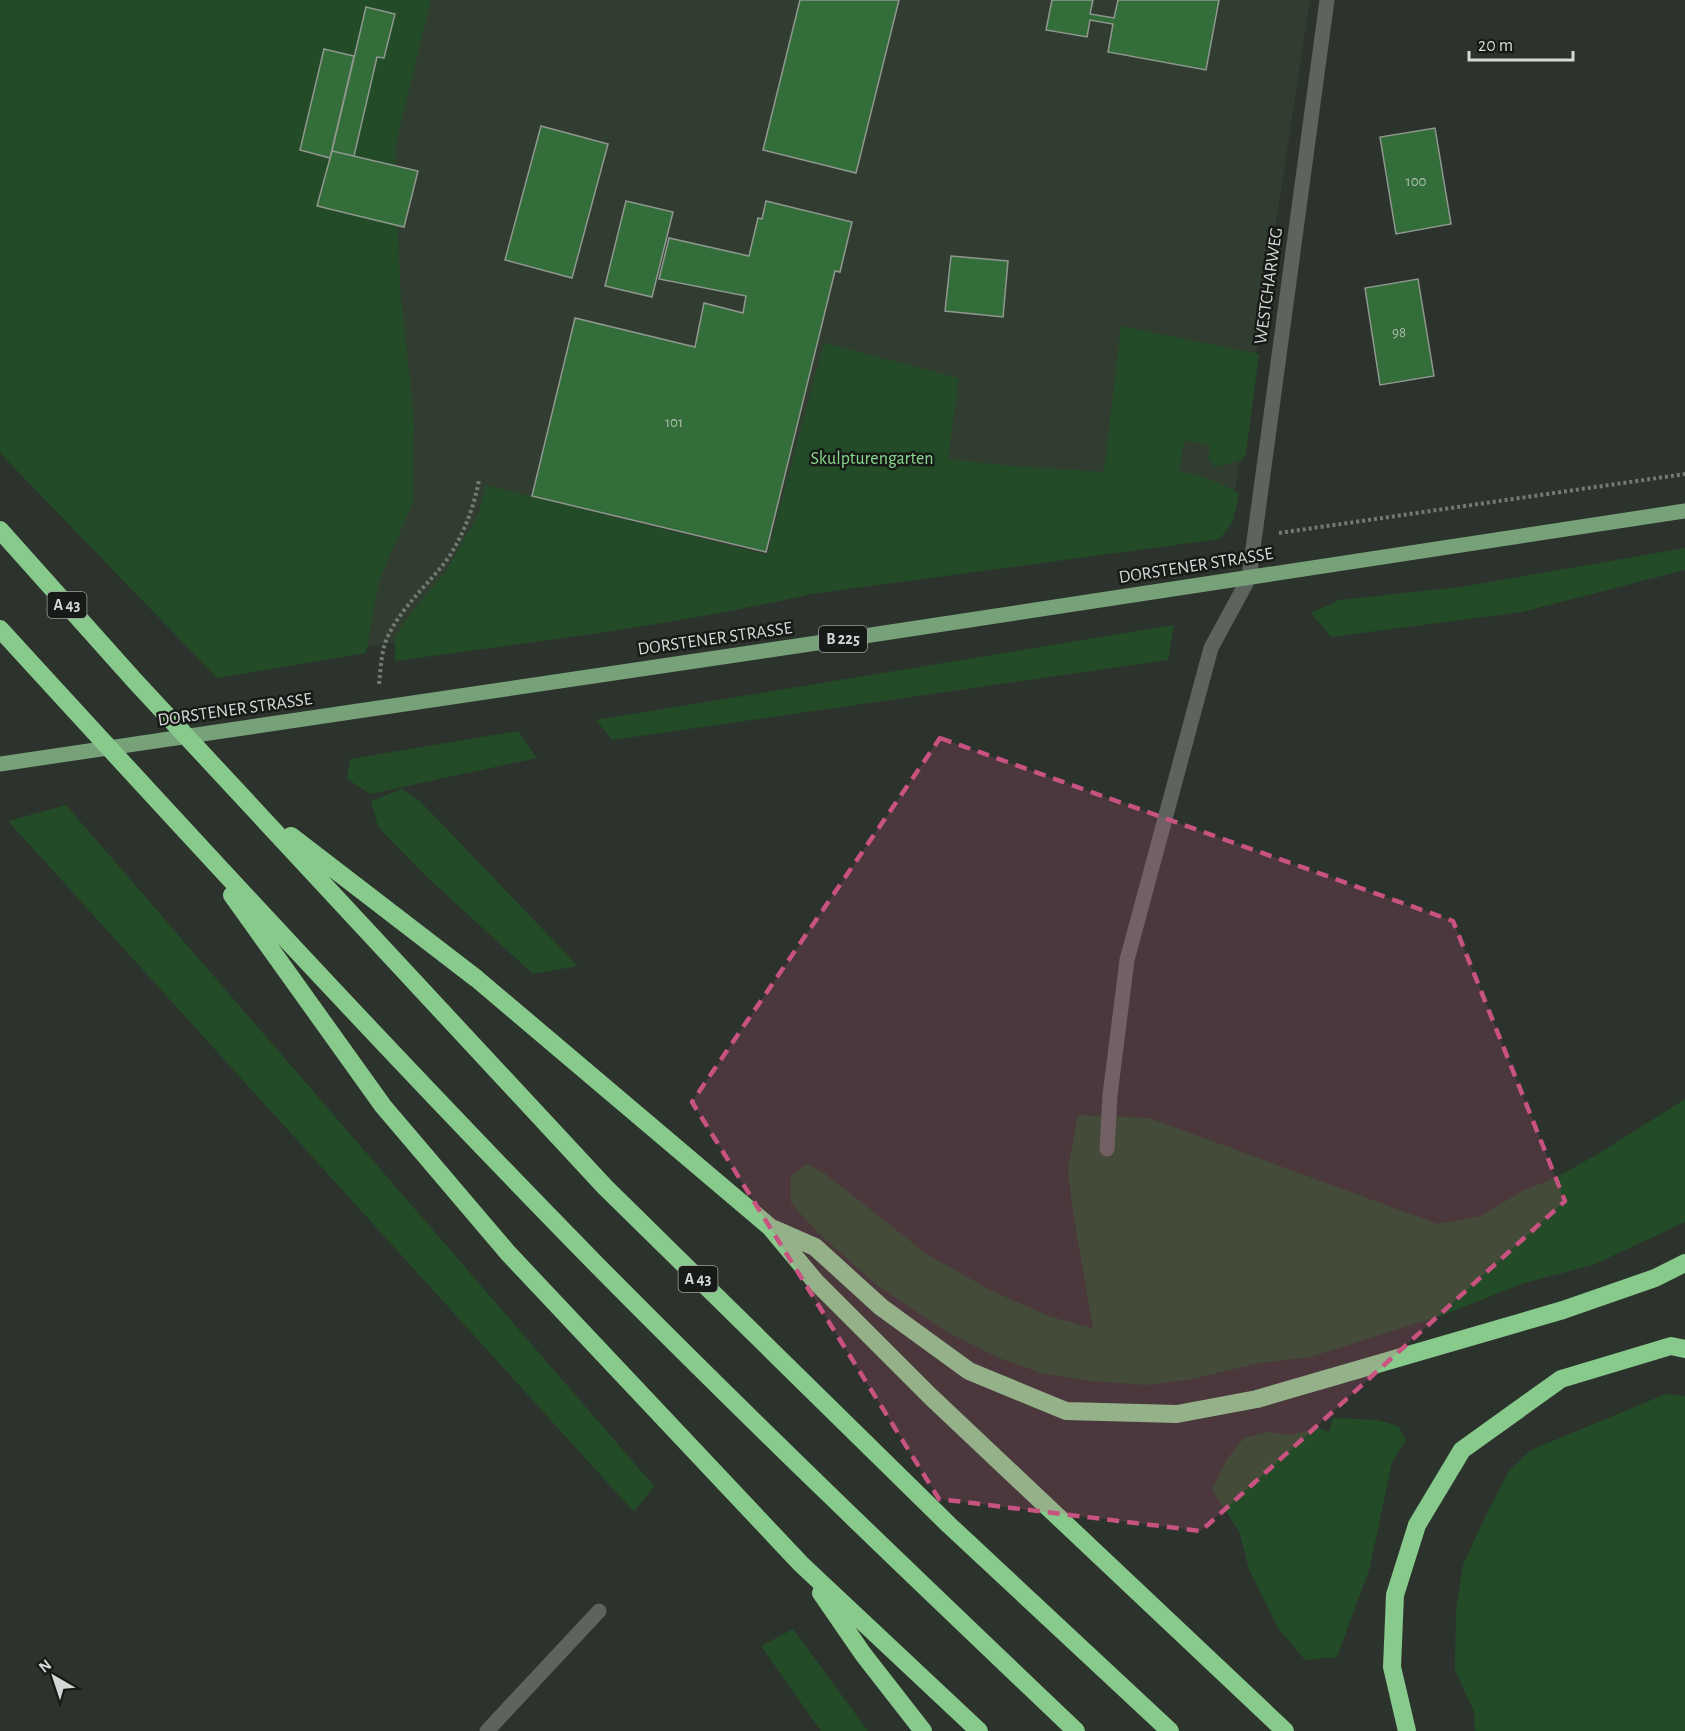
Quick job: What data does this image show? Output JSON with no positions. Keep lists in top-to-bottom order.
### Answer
{
  "streets": {
    "highway": ["A 43"],
    "main road": ["DORSTENER STRASSE", "B 225"],
    "street": ["WESTCHARWEG"]
  },
  "crossings": [
    ["WESTCHARWEG", "DORSTENER STRASSE"]
  ],
  "parks": ["Skulpturengarten"],
  "house_numbers": ["100", "98", "101"],
  "scale_bar": "20 m",
  "north": "top left"
}
